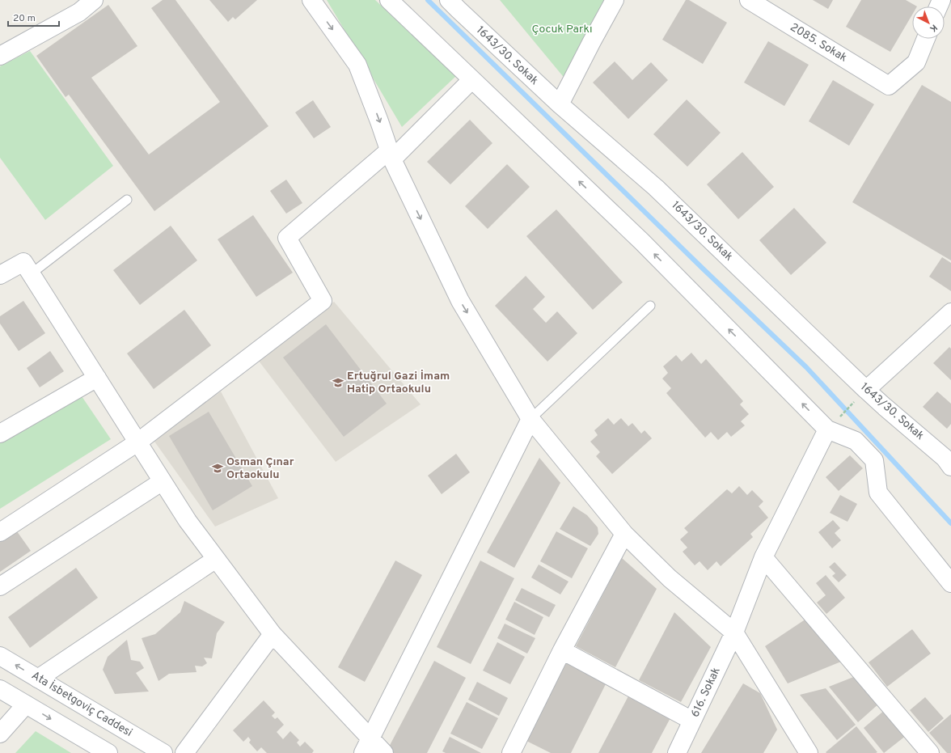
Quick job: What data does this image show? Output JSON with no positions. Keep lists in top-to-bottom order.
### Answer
{
  "streets": {
    "street": [
      "2085. Sokak",
      "1643/30. Sokak",
      "616. Sokak",
      "Ata İsbetgoviç Caddesi"
    ]
  },
  "parks": ["Çocuk Parkı"],
  "places": {
    "school or university": ["Ertuğrul Gazi İmam Hatip Ortaokulu", "Osman Çınar Ortaokulu"]
  },
  "scale_bar": "20 m",
  "north": "bottom right"
}
